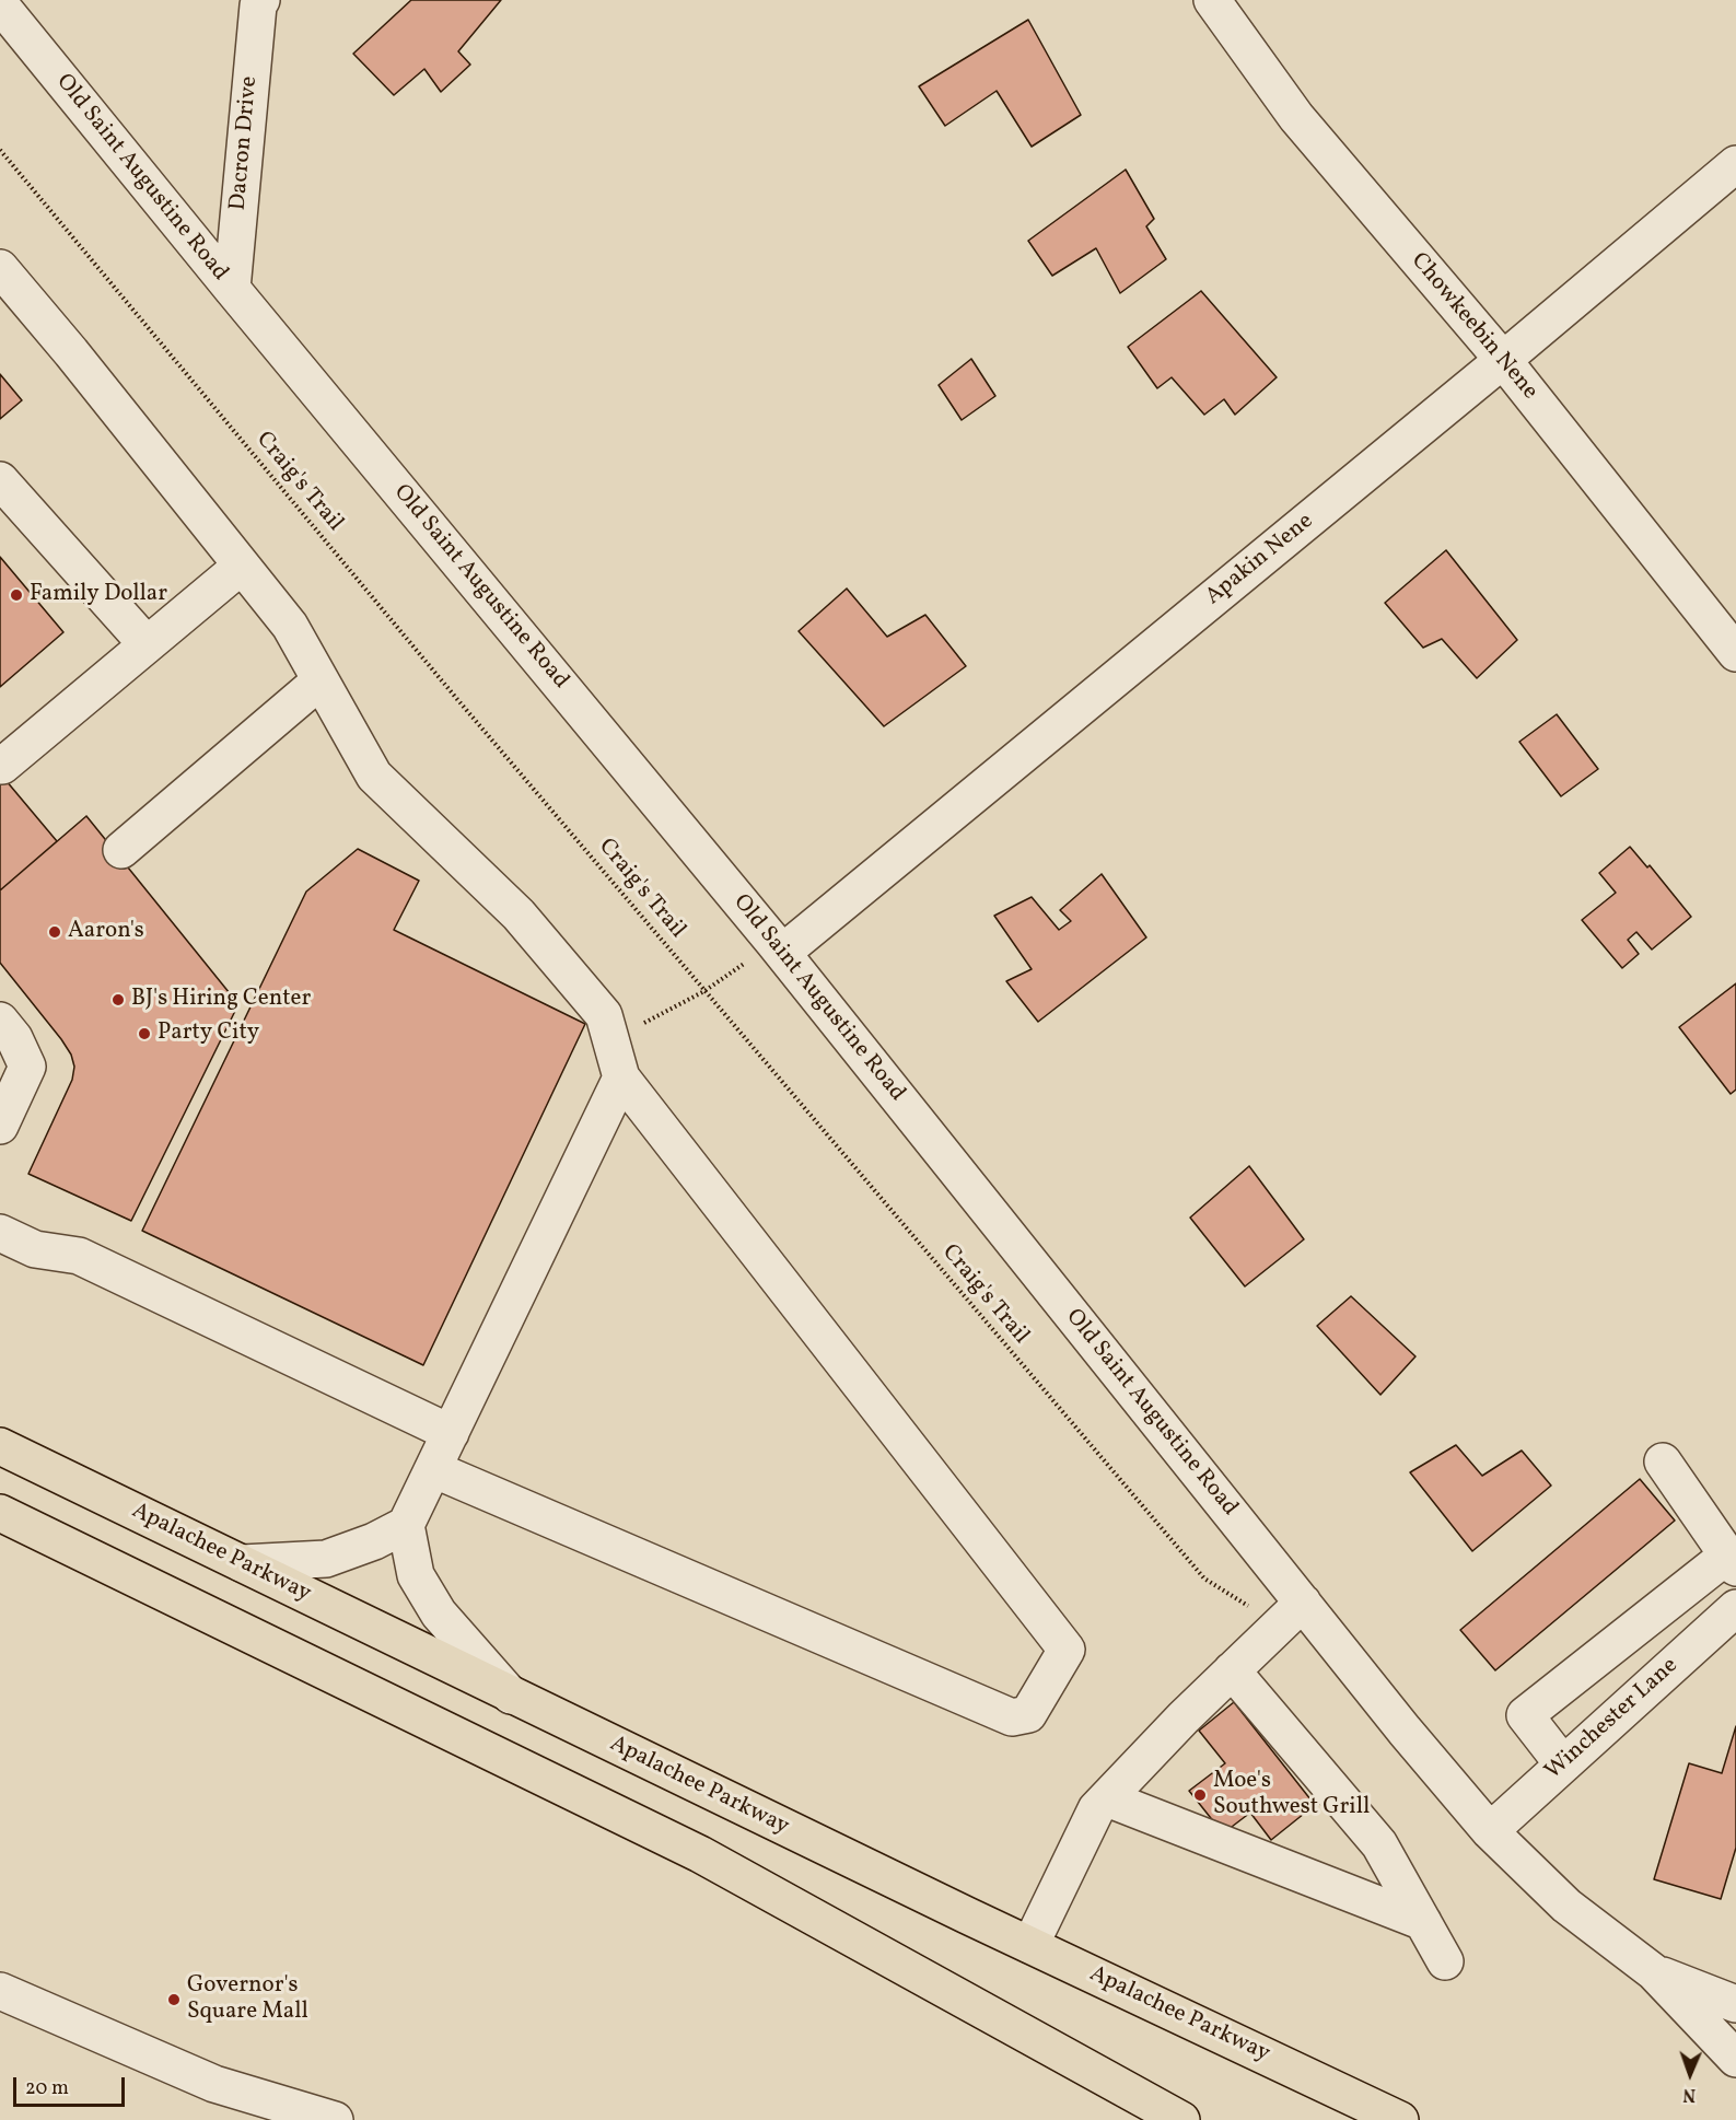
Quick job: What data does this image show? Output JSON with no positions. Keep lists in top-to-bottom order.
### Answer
{
  "streets": {
    "main road": ["Apalachee Parkway"],
    "street": [
      "Dacron Drive",
      "Old Saint Augustine Road",
      "Chowkeebin Nene",
      "Apakin Nene",
      "Winchester Lane"
    ],
    "path": ["Craig's Trail"]
  },
  "crossings": [
    ["Dacron Drive", "Old Saint Augustine Road"],
    ["Old Saint Augustine Road", "Craig's Trail"],
    ["Old Saint Augustine Road", "Apakin Nene"],
    ["Old Saint Augustine Road", "Winchester Lane"],
    ["Chowkeebin Nene", "Apakin Nene"]
  ],
  "places": [
    "Family Dollar",
    "Aaron's",
    "BJ's Hiring Center",
    "Party City",
    "Moe's Southwest Grill",
    "Governor's Square Mall"
  ],
  "scale_bar": "20 m",
  "north": "bottom"
}
